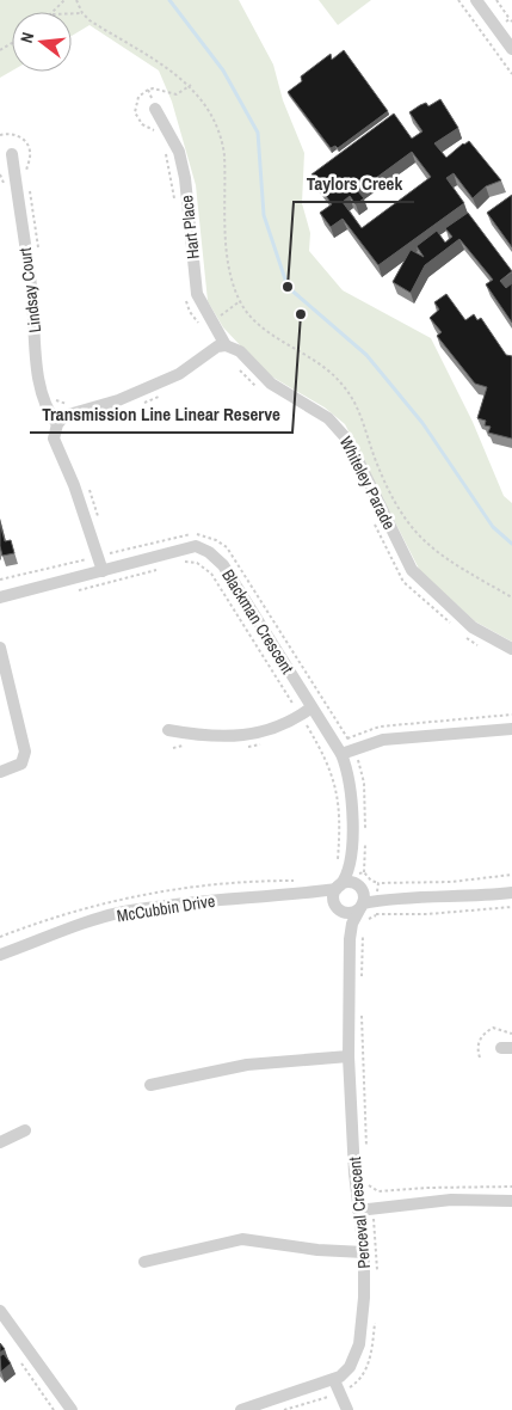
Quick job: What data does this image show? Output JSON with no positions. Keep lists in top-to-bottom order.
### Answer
{
  "streets": {
    "street": [
      "Hart Place",
      "Lindsay Court",
      "Whiteley Parade",
      "Blackman Crescent",
      "McCubbin Drive",
      "Perceval Crescent"
    ]
  },
  "crossings": [
    ["Hart Place", "Whiteley Parade"],
    ["Blackman Crescent", "McCubbin Drive"],
    ["Blackman Crescent", "Perceval Crescent"],
    ["McCubbin Drive", "Perceval Crescent"]
  ],
  "places": ["Taylors Creek", "Transmission Line Linear Reserve"],
  "north": "left"
}
